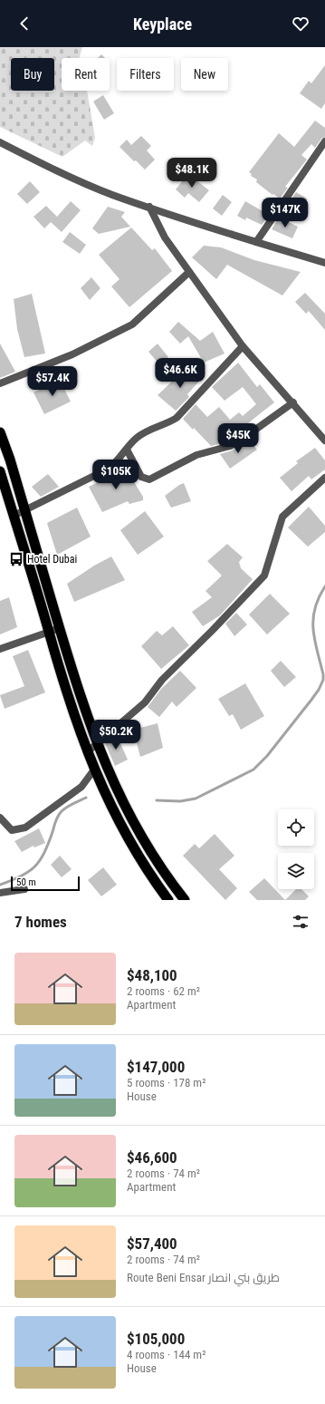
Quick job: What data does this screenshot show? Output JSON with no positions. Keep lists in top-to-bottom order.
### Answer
{
  "places": {
    "bus stop": ["Hotel Dubai"]
  },
  "scale_bar": "50 m",
  "page": {
    "header": "Keyplace",
    "chip": [
      "Buy",
      "Rent",
      "Filters",
      "New"
    ],
    "price": [
      "$48.1K",
      "$147K",
      "$46.6K",
      "$57.4K",
      "$45K",
      "$105K",
      "$50.2K"
    ],
    "scale": "50 m",
    "heading": "7 homes",
    "list": [
      {
        "name": "$48,100",
        "note": "2 rooms · 62 m² · Apartment"
      },
      {
        "name": "$147,000",
        "note": "5 rooms · 178 m² · House"
      },
      {
        "name": "$46,600",
        "note": "2 rooms · 74 m² · Apartment"
      },
      {
        "name": "$57,400",
        "note": "2 rooms · 74 m² · Route Beni Ensar طريق بني انصار"
      },
      {
        "name": "$105,000",
        "note": "4 rooms · 144 m² · House"
      }
    ]
  }
}
